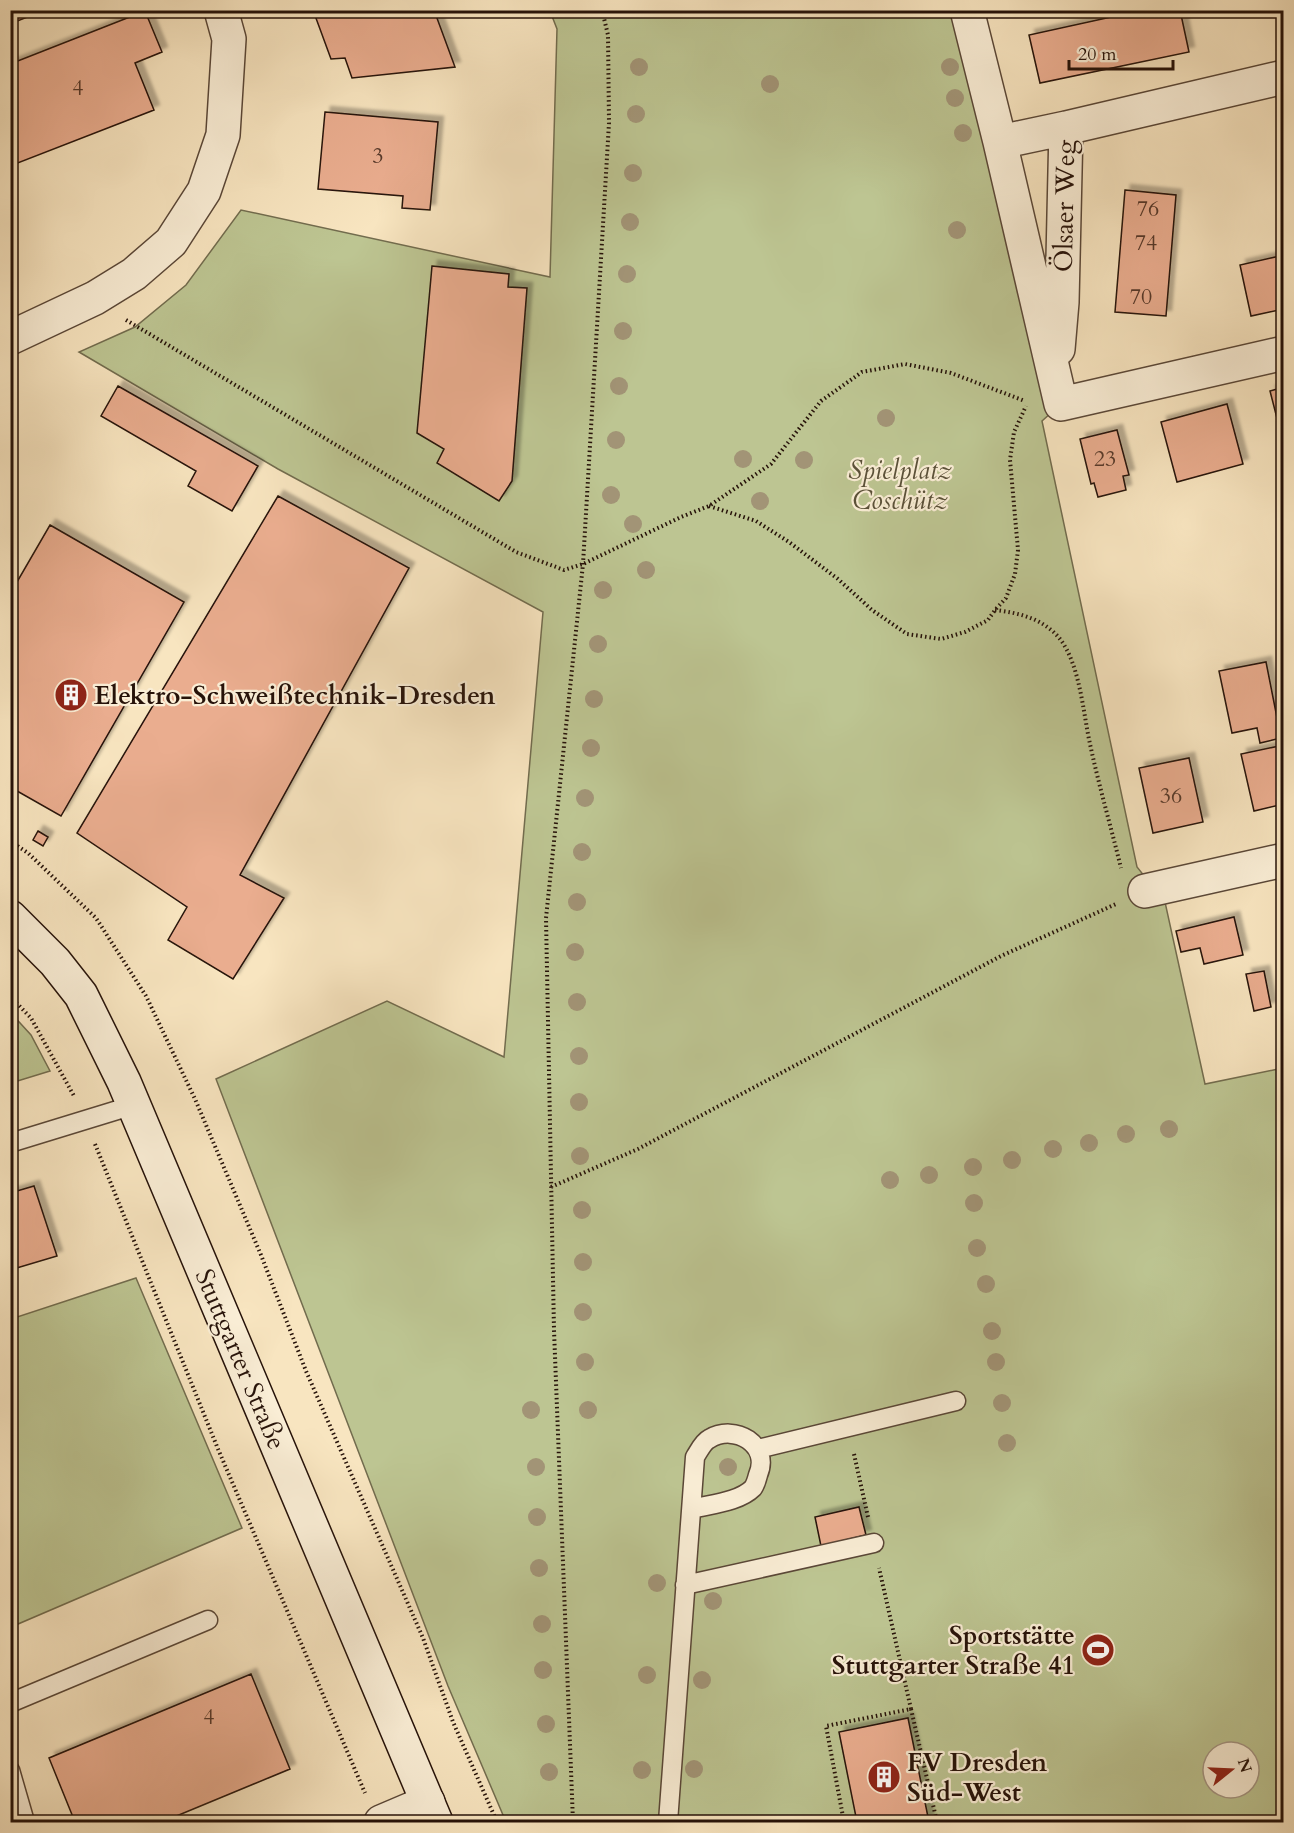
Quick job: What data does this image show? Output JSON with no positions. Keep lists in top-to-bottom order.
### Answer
{
  "streets": {
    "street": ["Ölsaer Weg", "Stuttgarter Straße"]
  },
  "parks": ["Spielplatz Coschütz"],
  "places": {
    "building": ["Elektro-Schweißtechnik-Dresden", "FV Dresden Süd-West"],
    "sports": ["Sportstätte Stuttgarter Straße 41"]
  },
  "house_numbers": [
    "4",
    "3",
    "76",
    "74",
    "70",
    "23",
    "36",
    "4"
  ],
  "scale_bar": "20 m",
  "north": "right"
}
